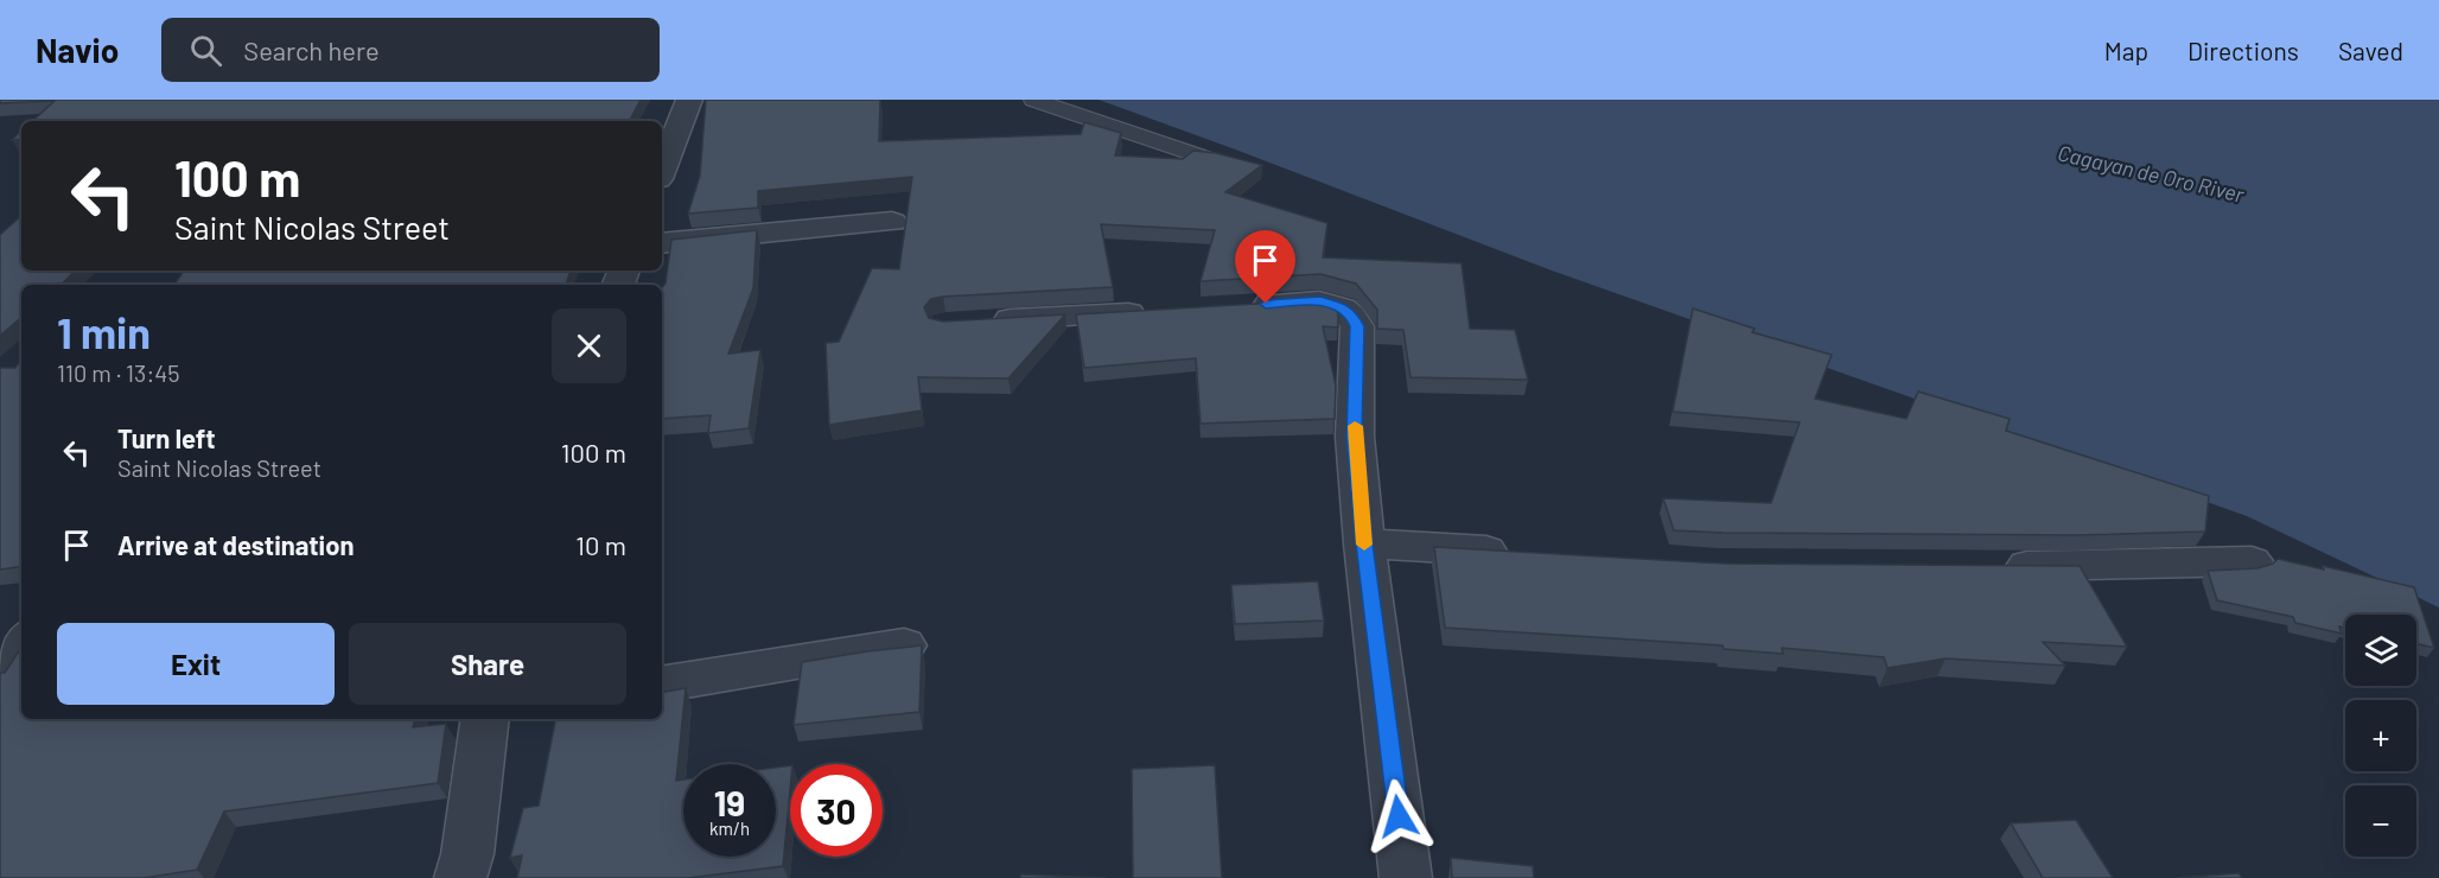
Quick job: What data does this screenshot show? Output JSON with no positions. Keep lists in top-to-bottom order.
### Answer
{
  "water": ["Cagayan de Oro River"],
  "page": {
    "header": "Navio",
    "search": "Search here",
    "nav": ["Map", "Directions", "Saved"],
    "turn": ["100 m", "Saint Nicolas Street"],
    "heading": ["1 min", "110 m · 13:45"],
    "list": [
      {
        "name": "Turn left",
        "note": "Saint Nicolas Street",
        "value": "100 m"
      },
      {
        "name": "Arrive at destination",
        "value": "10 m"
      }
    ],
    "buttons": ["Exit", "Share"],
    "map_buttons": ["+", "−"],
    "speed": "19 km/h",
    "limit": "30"
  }
}
